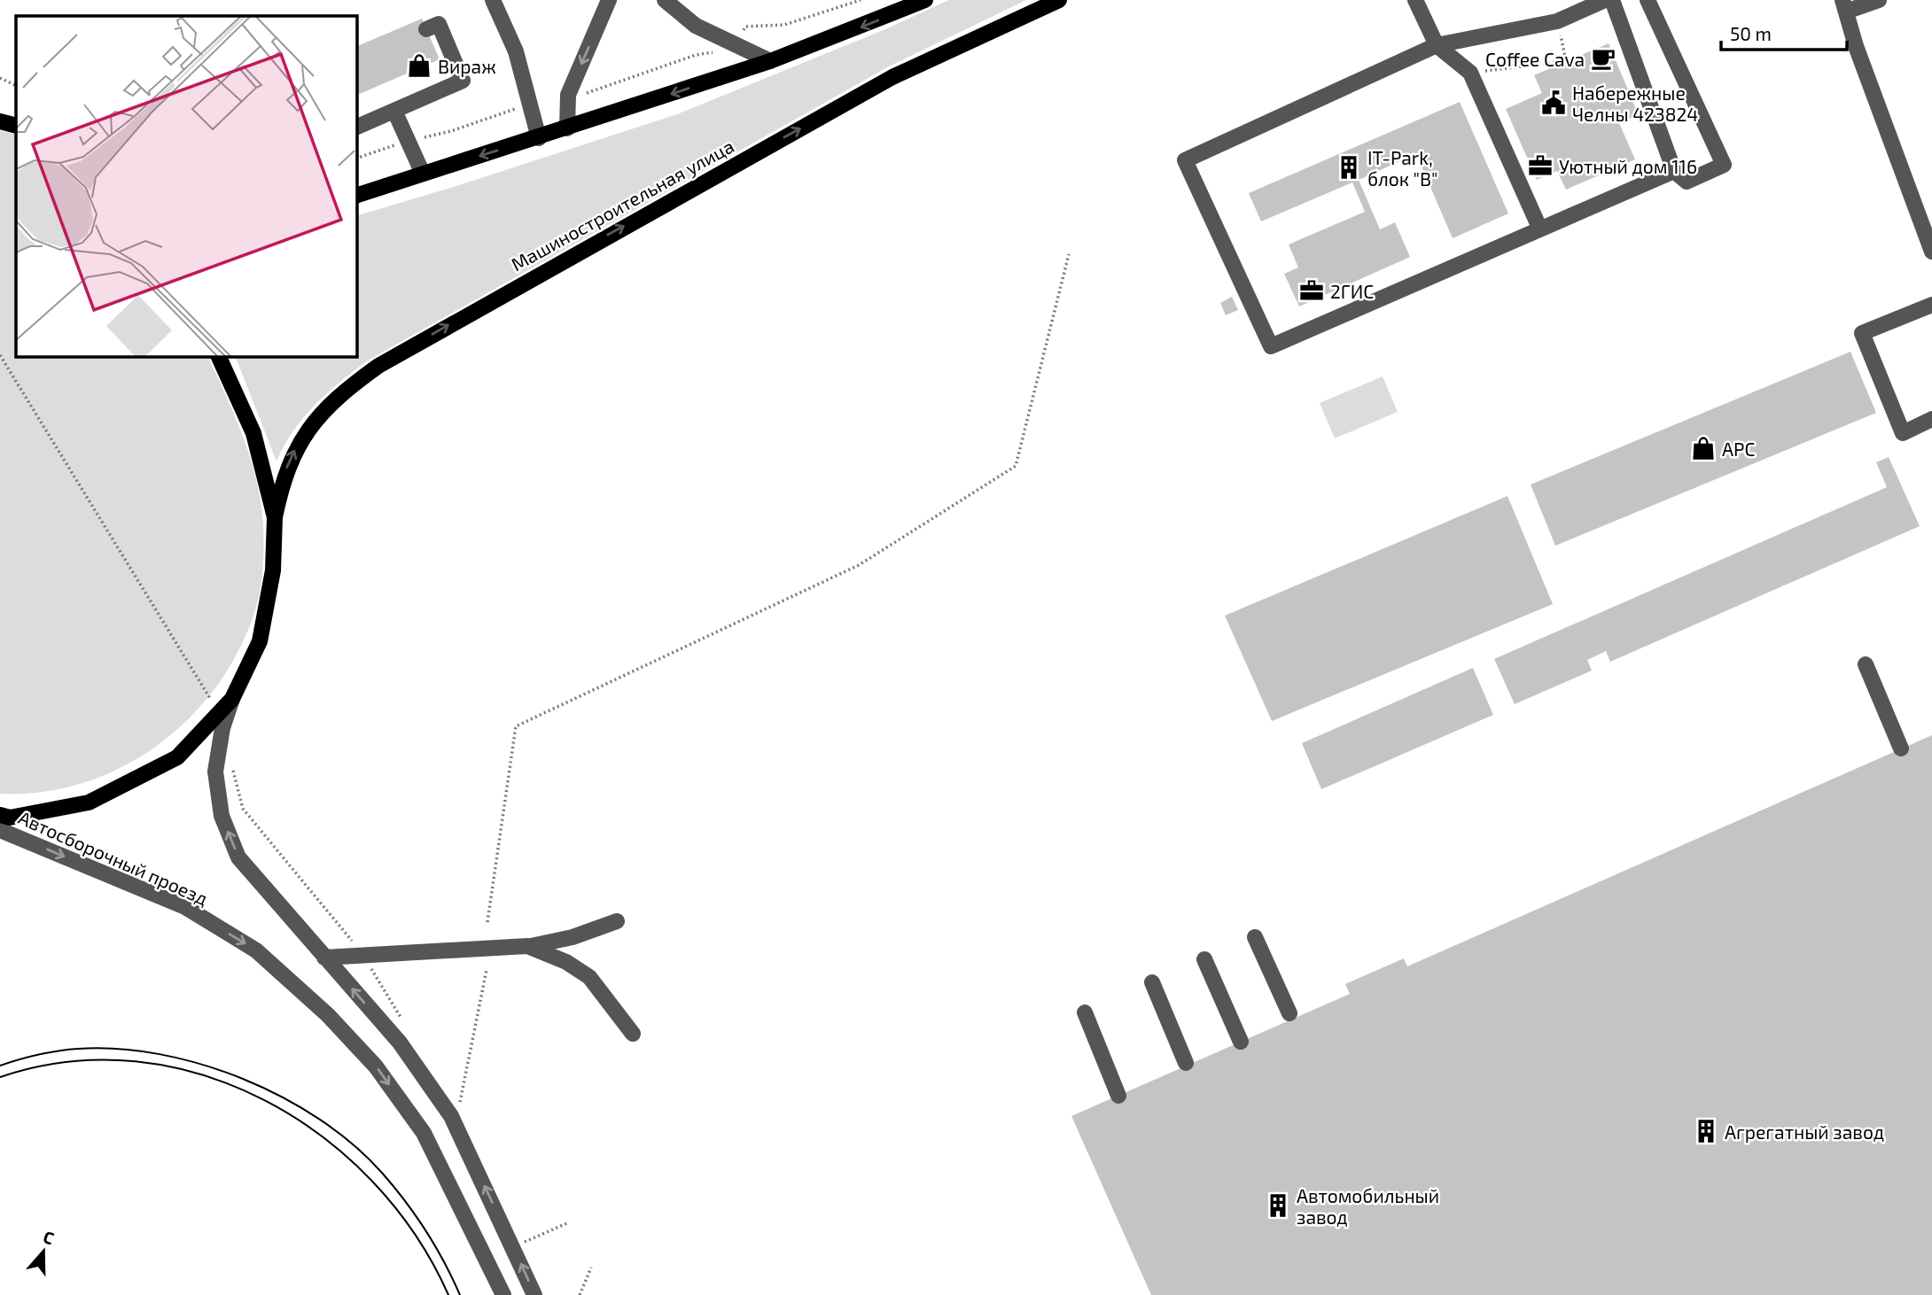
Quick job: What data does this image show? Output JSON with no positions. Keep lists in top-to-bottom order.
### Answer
{
  "streets": {
    "main road": ["Машиностроительная улица"],
    "street": ["Автосборочный проезд"]
  },
  "places": {
    "cafe": ["Coffee Cava"],
    "shop": ["Вираж", "АРС"],
    "public building": ["Набережные Челны 423824"],
    "office": ["Уютный дом 116", "2ГИС"],
    "building": ["IT-Park, блок \"В\"", "Агрегатный завод", "Автомобильный завод"]
  },
  "scale_bar": "50 m",
  "north": "top"
}
